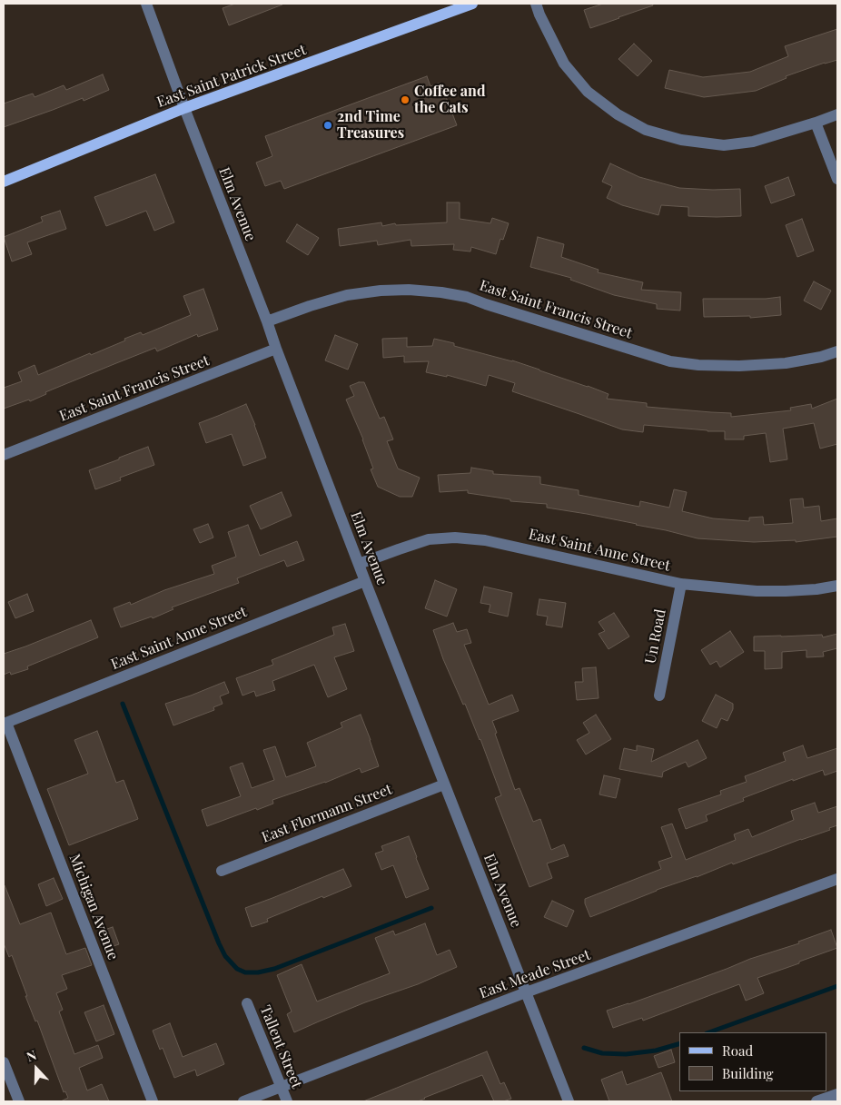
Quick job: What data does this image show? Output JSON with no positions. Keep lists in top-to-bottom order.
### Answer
{
  "streets": {
    "main road": ["East Saint Patrick Street"],
    "street": [
      "Elm Avenue",
      "East Saint Francis Street",
      "East Saint Anne Street",
      "Un Road",
      "East Flormann Street",
      "Michigan Avenue",
      "East Meade Street",
      "Tallent Street"
    ]
  },
  "crossings": [
    ["East Saint Patrick Street", "Elm Avenue"],
    ["Elm Avenue", "East Saint Francis Street"],
    ["Elm Avenue", "East Saint Anne Street"],
    ["Elm Avenue", "East Flormann Street"],
    ["Elm Avenue", "East Meade Street"],
    ["East Saint Anne Street", "Un Road"],
    ["East Saint Anne Street", "Michigan Avenue"],
    ["East Meade Street", "Tallent Street"]
  ],
  "places": ["Coffee and the Cats", "2nd Time Treasures"],
  "legend": ["Road", "Building"],
  "north": "top"
}
